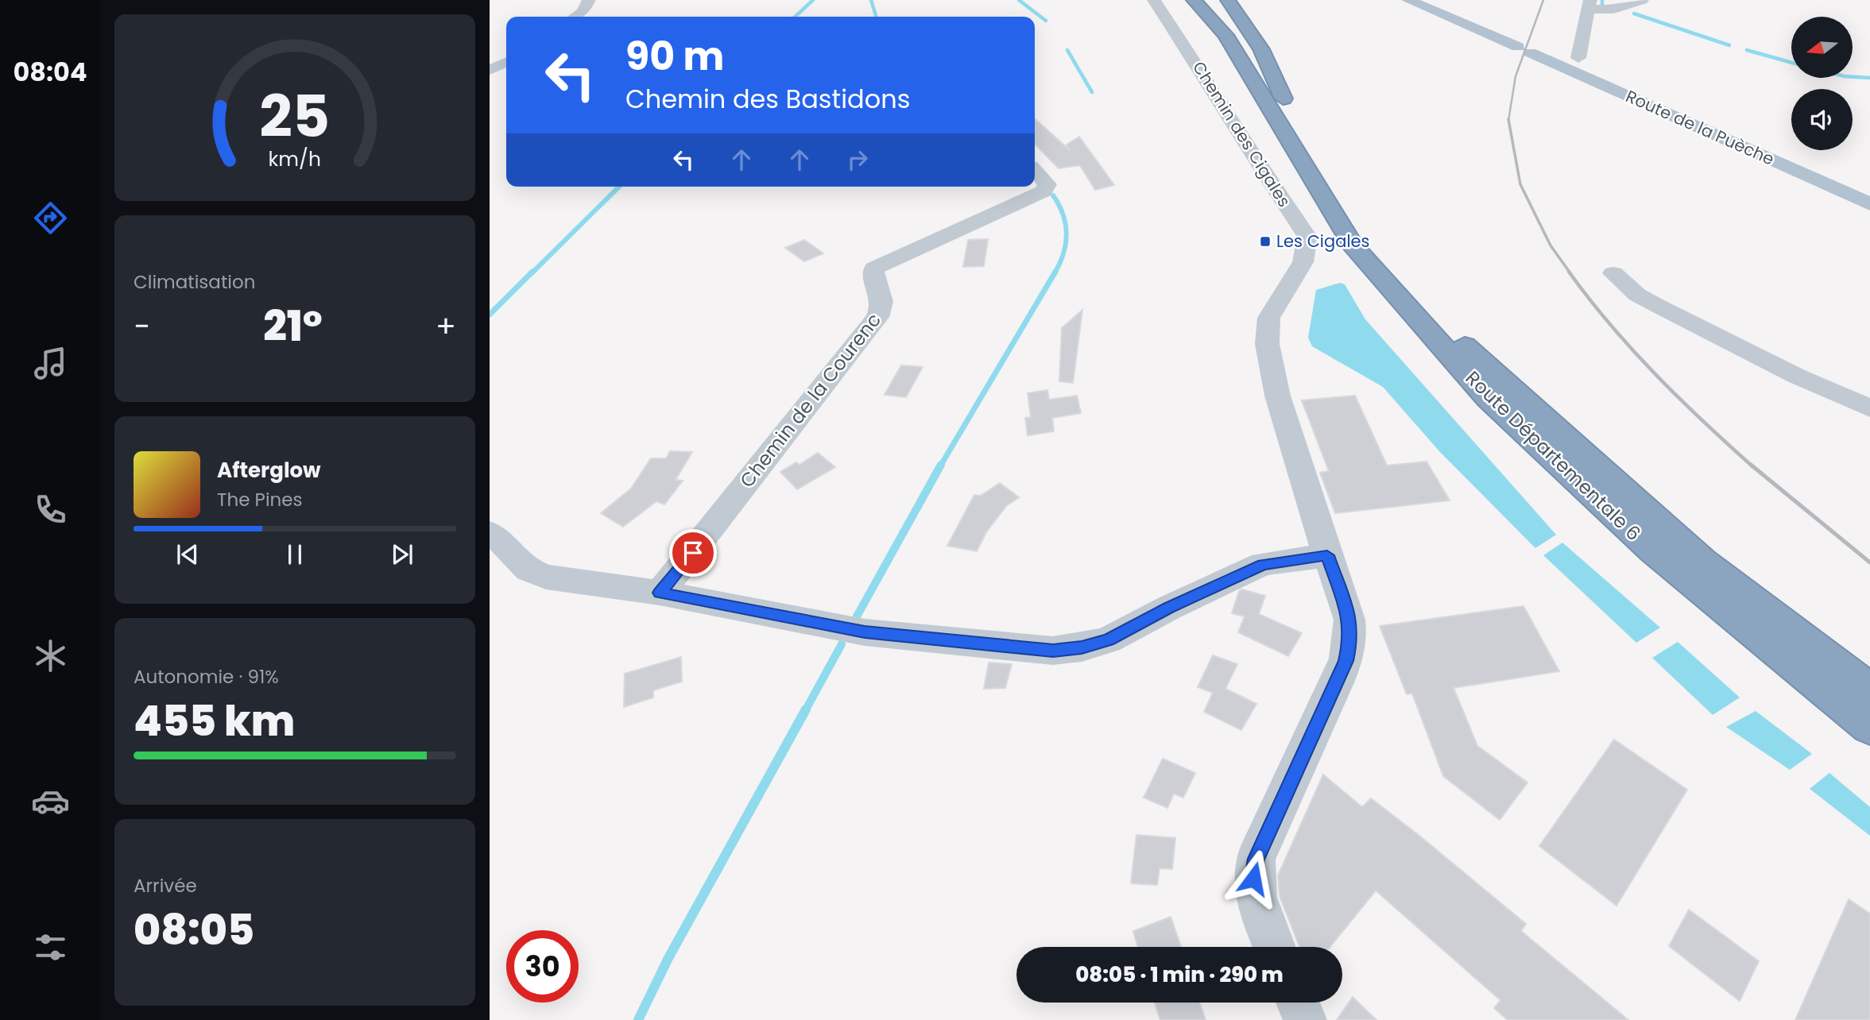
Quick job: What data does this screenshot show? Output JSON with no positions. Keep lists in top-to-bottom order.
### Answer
{
  "streets": {
    "highway": ["Route Départementale 6"],
    "main road": ["Route de la Puèche"],
    "street": ["Chemin des Cigales", "Chemin de la Courenc"]
  },
  "places": {
    "transit": ["Les Cigales"]
  },
  "north": "left",
  "page": {
    "tabs": "08:04",
    "turn": ["90 m", "Chemin des Bastidons"],
    "tile": [
      "Climatisation",
      ["Autonomie · 91%", "455 km"],
      ["Arrivée", "08:05"]
    ],
    "heat": ["−", "21°", "+"],
    "song": ["Afterglow", "The Pines"],
    "limit": "30",
    "trip": "08:05 · 1 min · 290 m",
    "gauge": ["25", "km/h"]
  }
}
